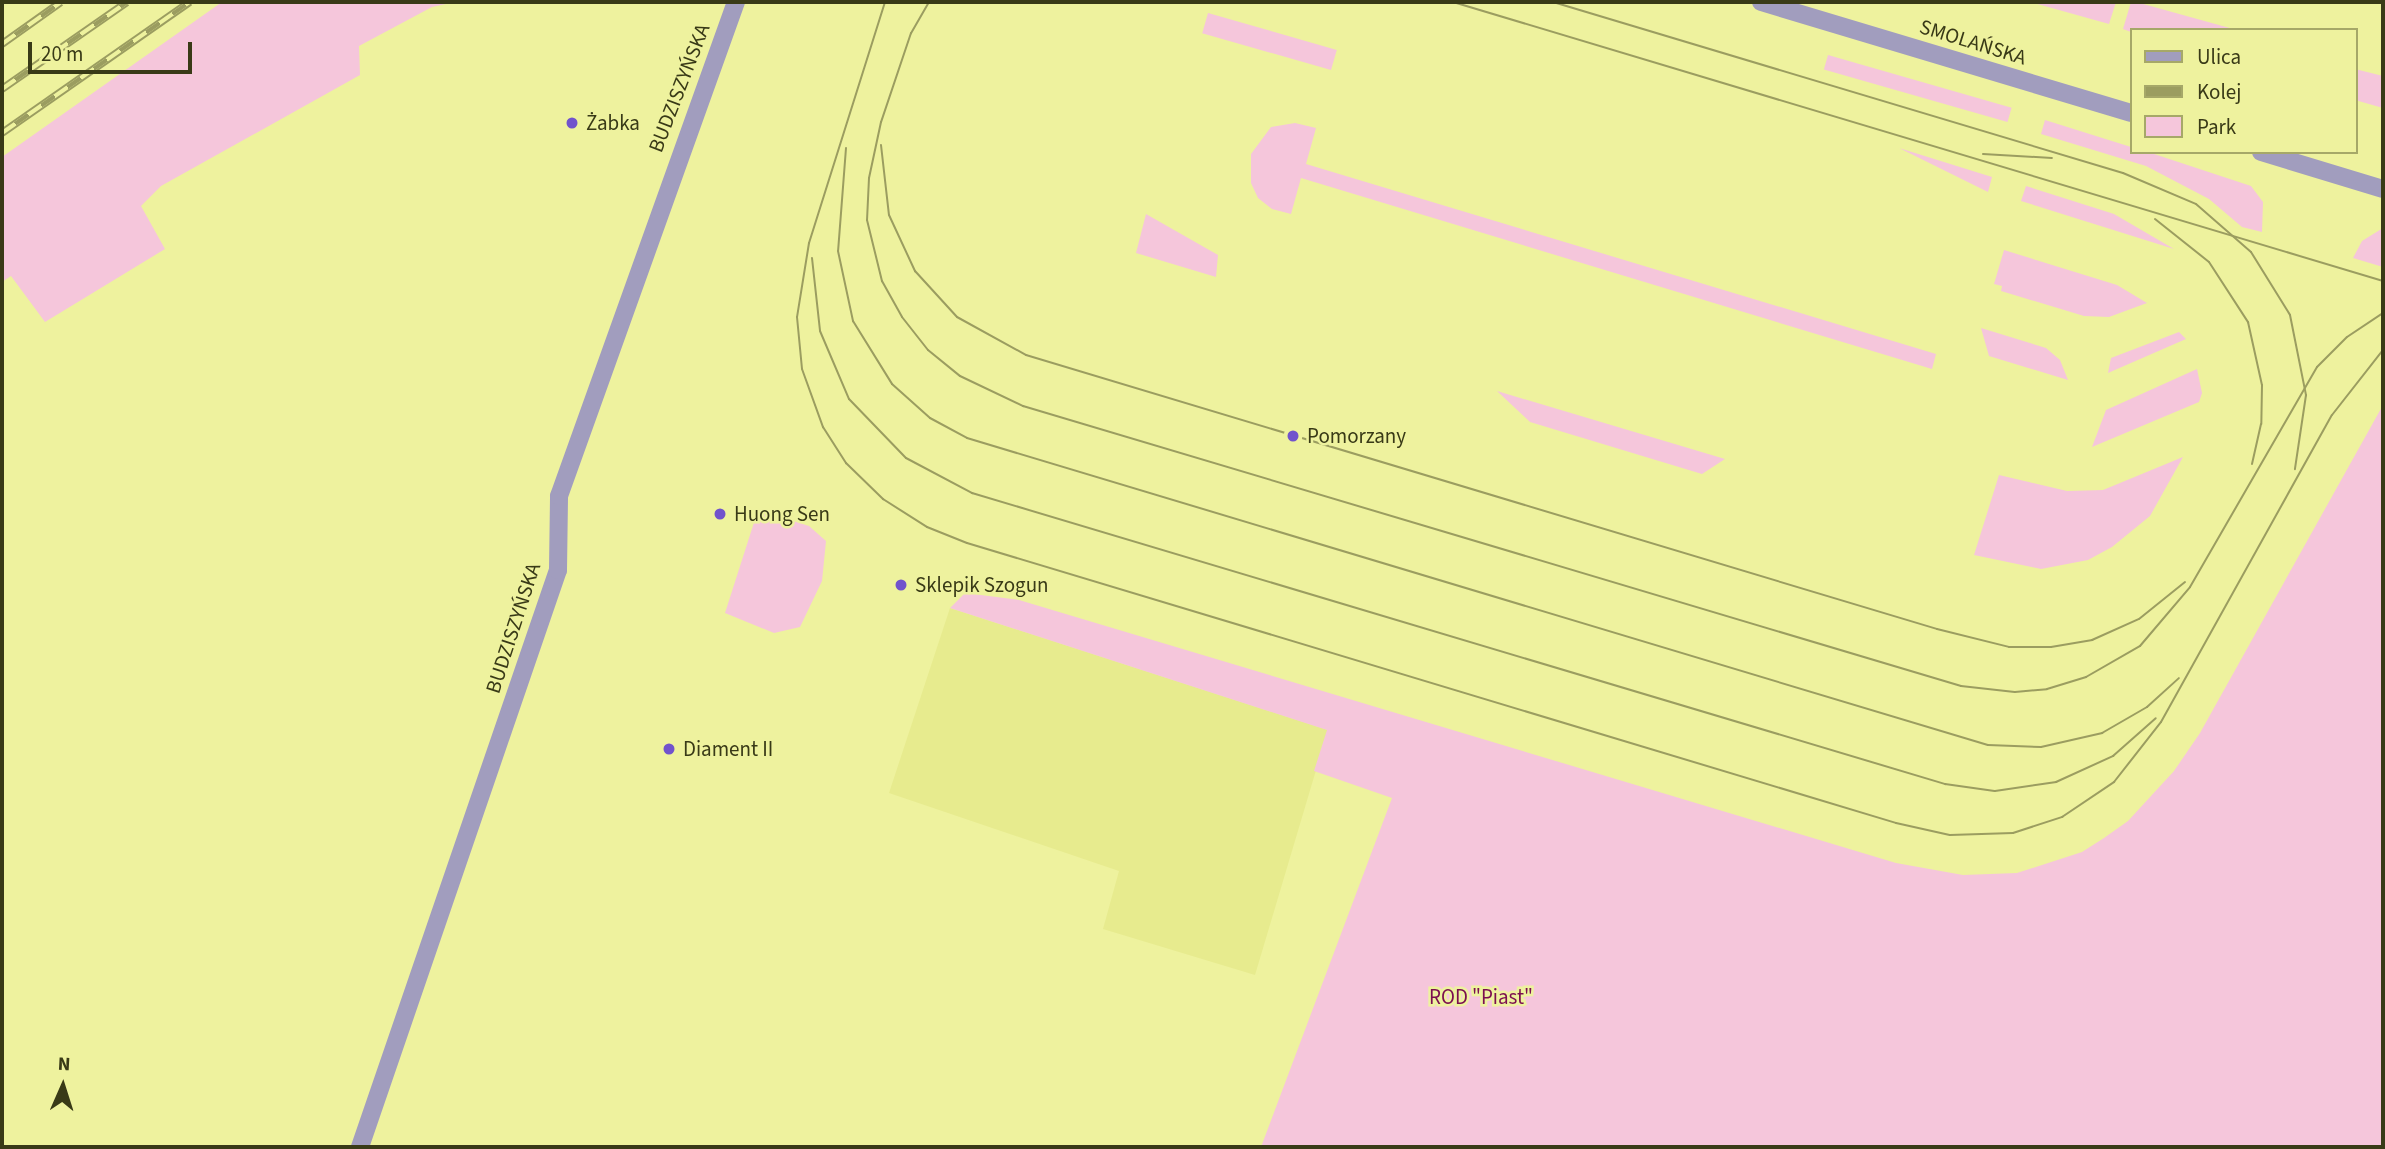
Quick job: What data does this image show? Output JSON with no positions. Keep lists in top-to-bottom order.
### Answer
{
  "streets": {
    "street": ["SMOLAŃSKA", "BUDZISZYŃSKA"]
  },
  "parks": ["ROD \"Piast\""],
  "places": [
    "Żabka",
    "Pomorzany",
    "Huong Sen",
    "Sklepik Szogun",
    "Diament II"
  ],
  "legend": ["Ulica", "Kolej", "Park"],
  "scale_bar": "20 m",
  "north": "top"
}
